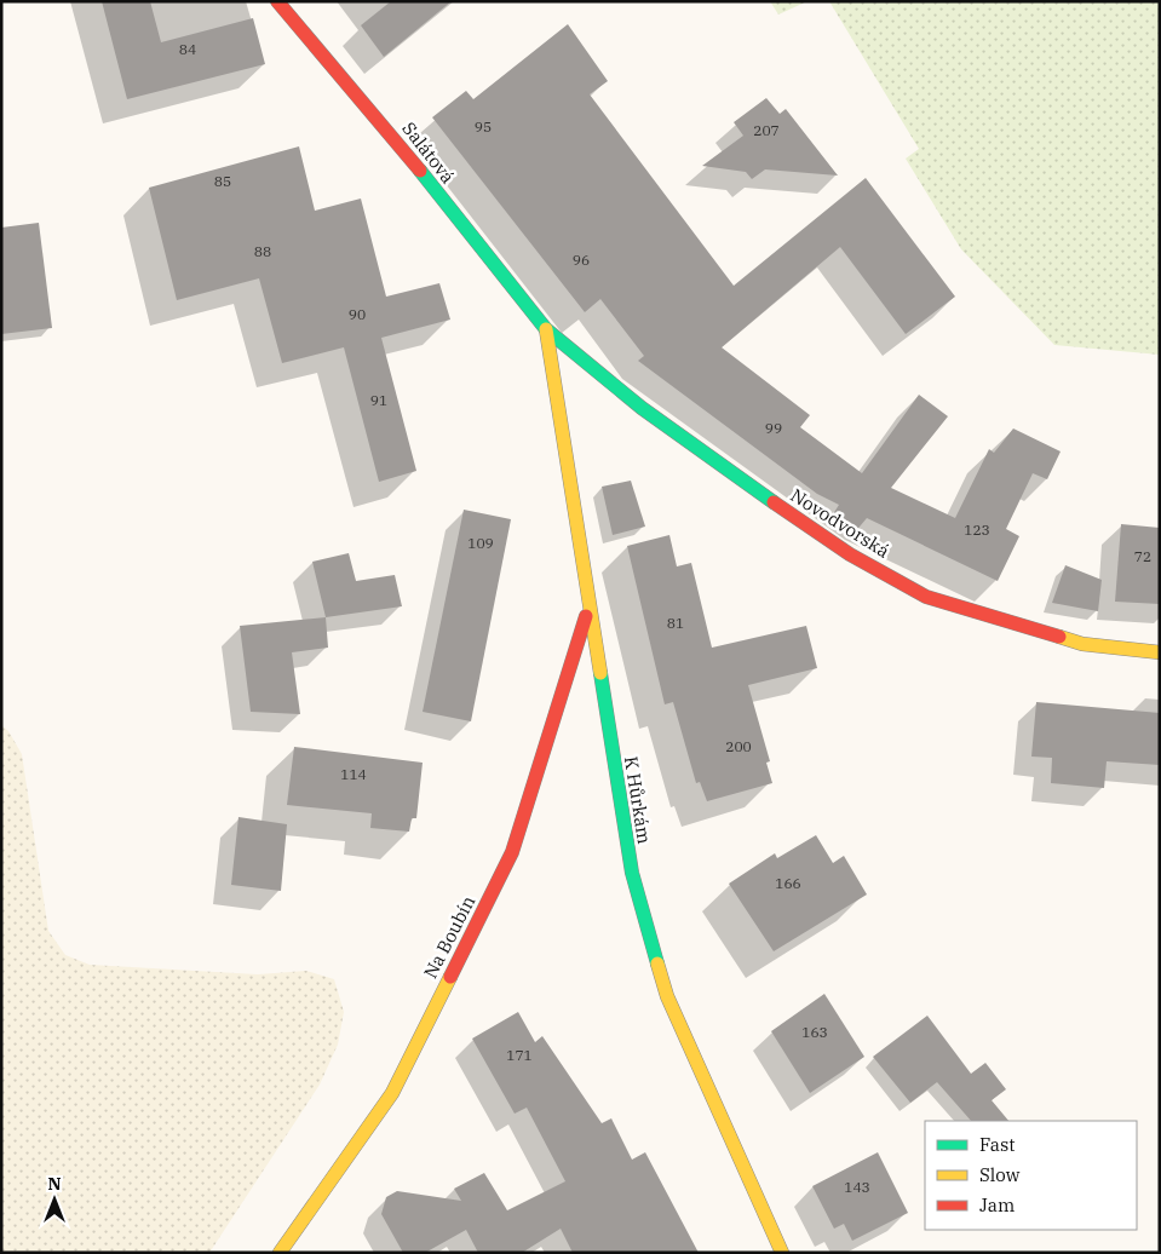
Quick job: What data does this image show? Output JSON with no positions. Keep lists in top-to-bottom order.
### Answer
{
  "streets": {
    "street": [
      "Salátová",
      "Novodvorská",
      "K Hůrkám",
      "Na Boubín"
    ]
  },
  "crossings": [
    ["Salátová", "Novodvorská"],
    ["Salátová", "K Hůrkám"],
    ["Novodvorská", "K Hůrkám"],
    ["K Hůrkám", "Na Boubín"]
  ],
  "house_numbers": [
    "84",
    "95",
    "207",
    "85",
    "88",
    "96",
    "90",
    "91",
    "99",
    "123",
    "109",
    "72",
    "81",
    "200",
    "114",
    "166",
    "163",
    "171",
    "143"
  ],
  "legend": ["Fast", "Slow", "Jam"],
  "north": "top"
}
